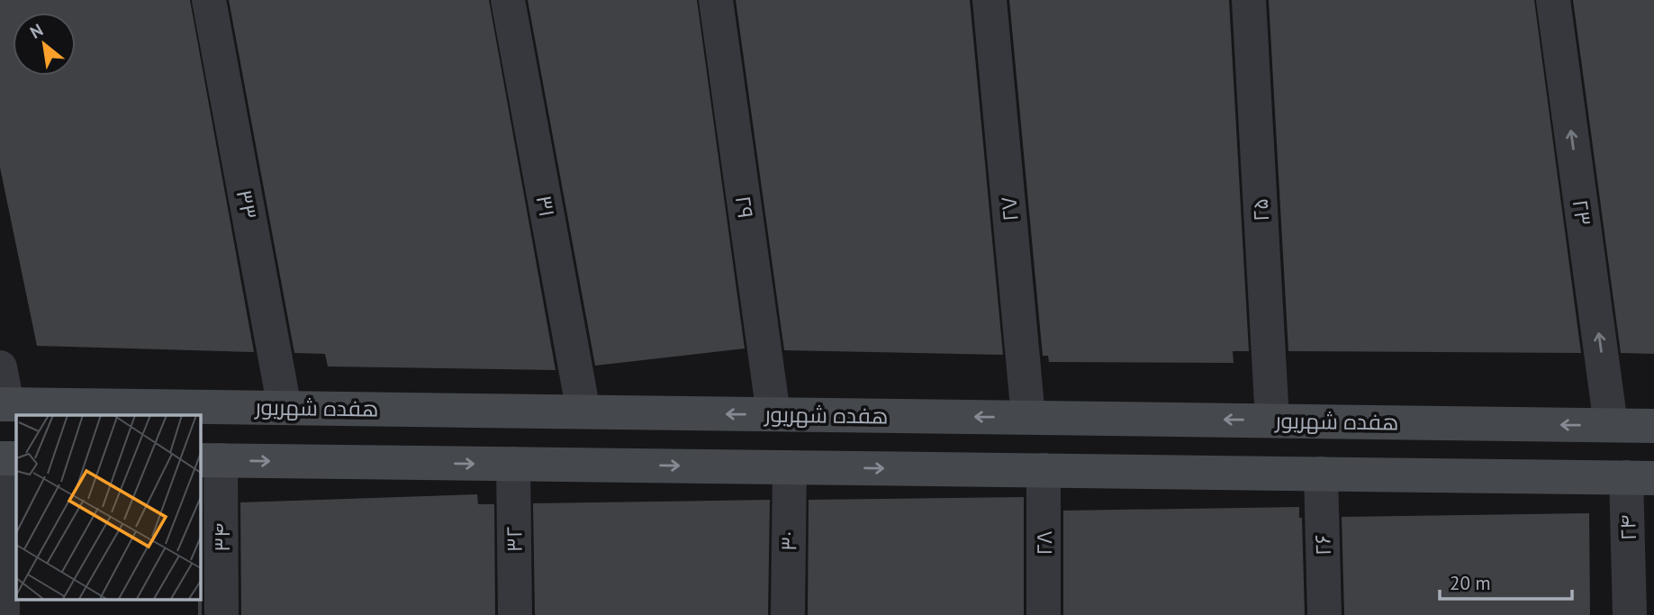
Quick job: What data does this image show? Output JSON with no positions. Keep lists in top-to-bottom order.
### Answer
{
  "streets": {
    "main road": ["هفده شهریور"],
    "street": [
      "۳۳",
      "۳۱",
      "۲۹",
      "۲۷",
      "۲۵",
      "۲۳",
      "۲۴",
      "۳۴",
      "۳۲",
      "۳۰",
      "۲۸",
      "۲۶"
    ]
  },
  "crossings": [
    ["۳۳", "هفده شهریور"],
    ["۳۱", "هفده شهریور"],
    ["۲۹", "هفده شهریور"],
    ["۲۷", "هفده شهریور"],
    ["۲۵", "هفده شهریور"],
    ["۲۳", "هفده شهریور"]
  ],
  "one_way": ["۲۳"],
  "scale_bar": "20 m",
  "north": "top left"
}
